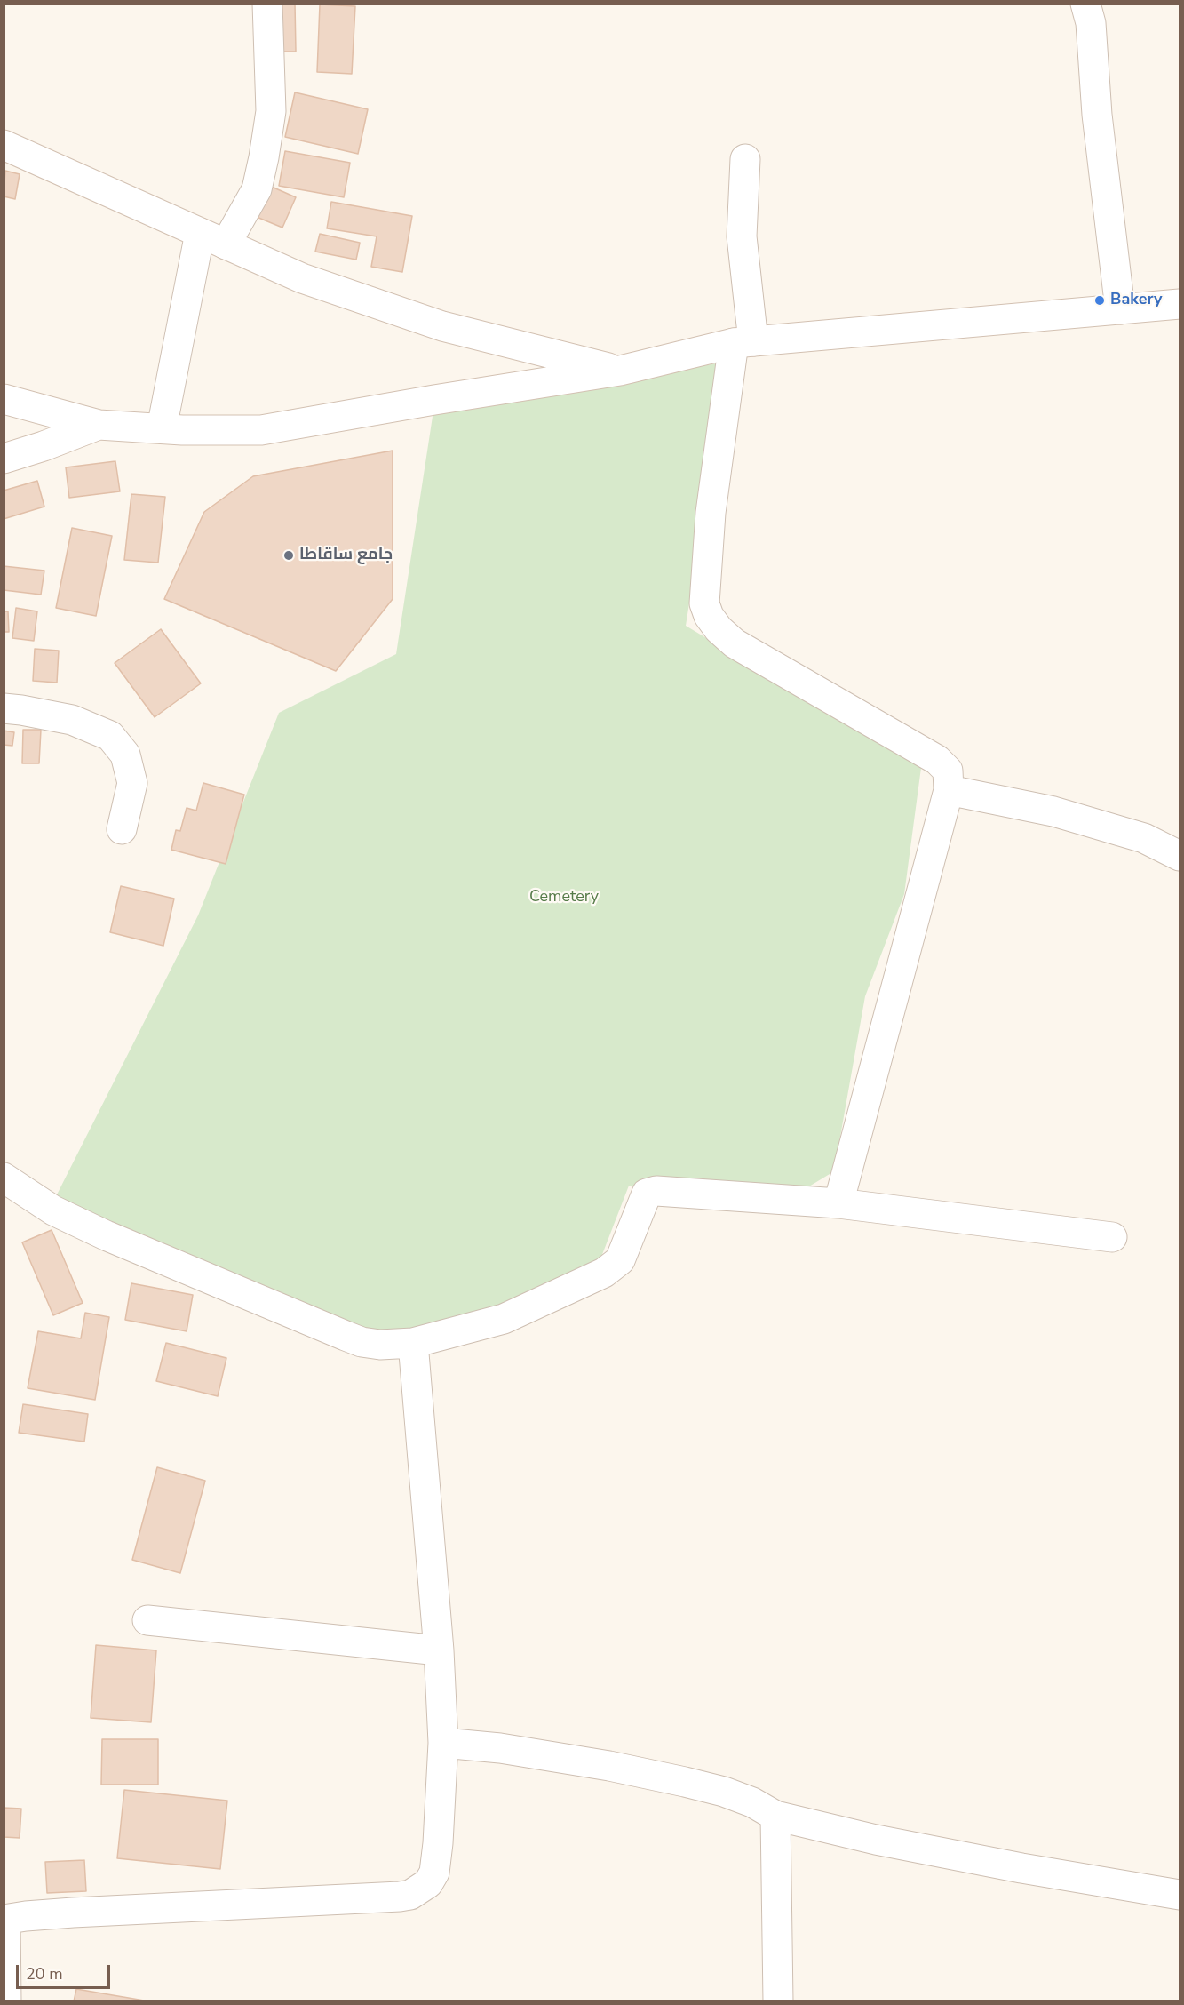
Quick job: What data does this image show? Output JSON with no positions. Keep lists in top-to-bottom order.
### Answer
{
  "parks": ["Cemetery"],
  "places": ["Bakery", "جامع ساقاطا"],
  "scale_bar": "20 m"
}
